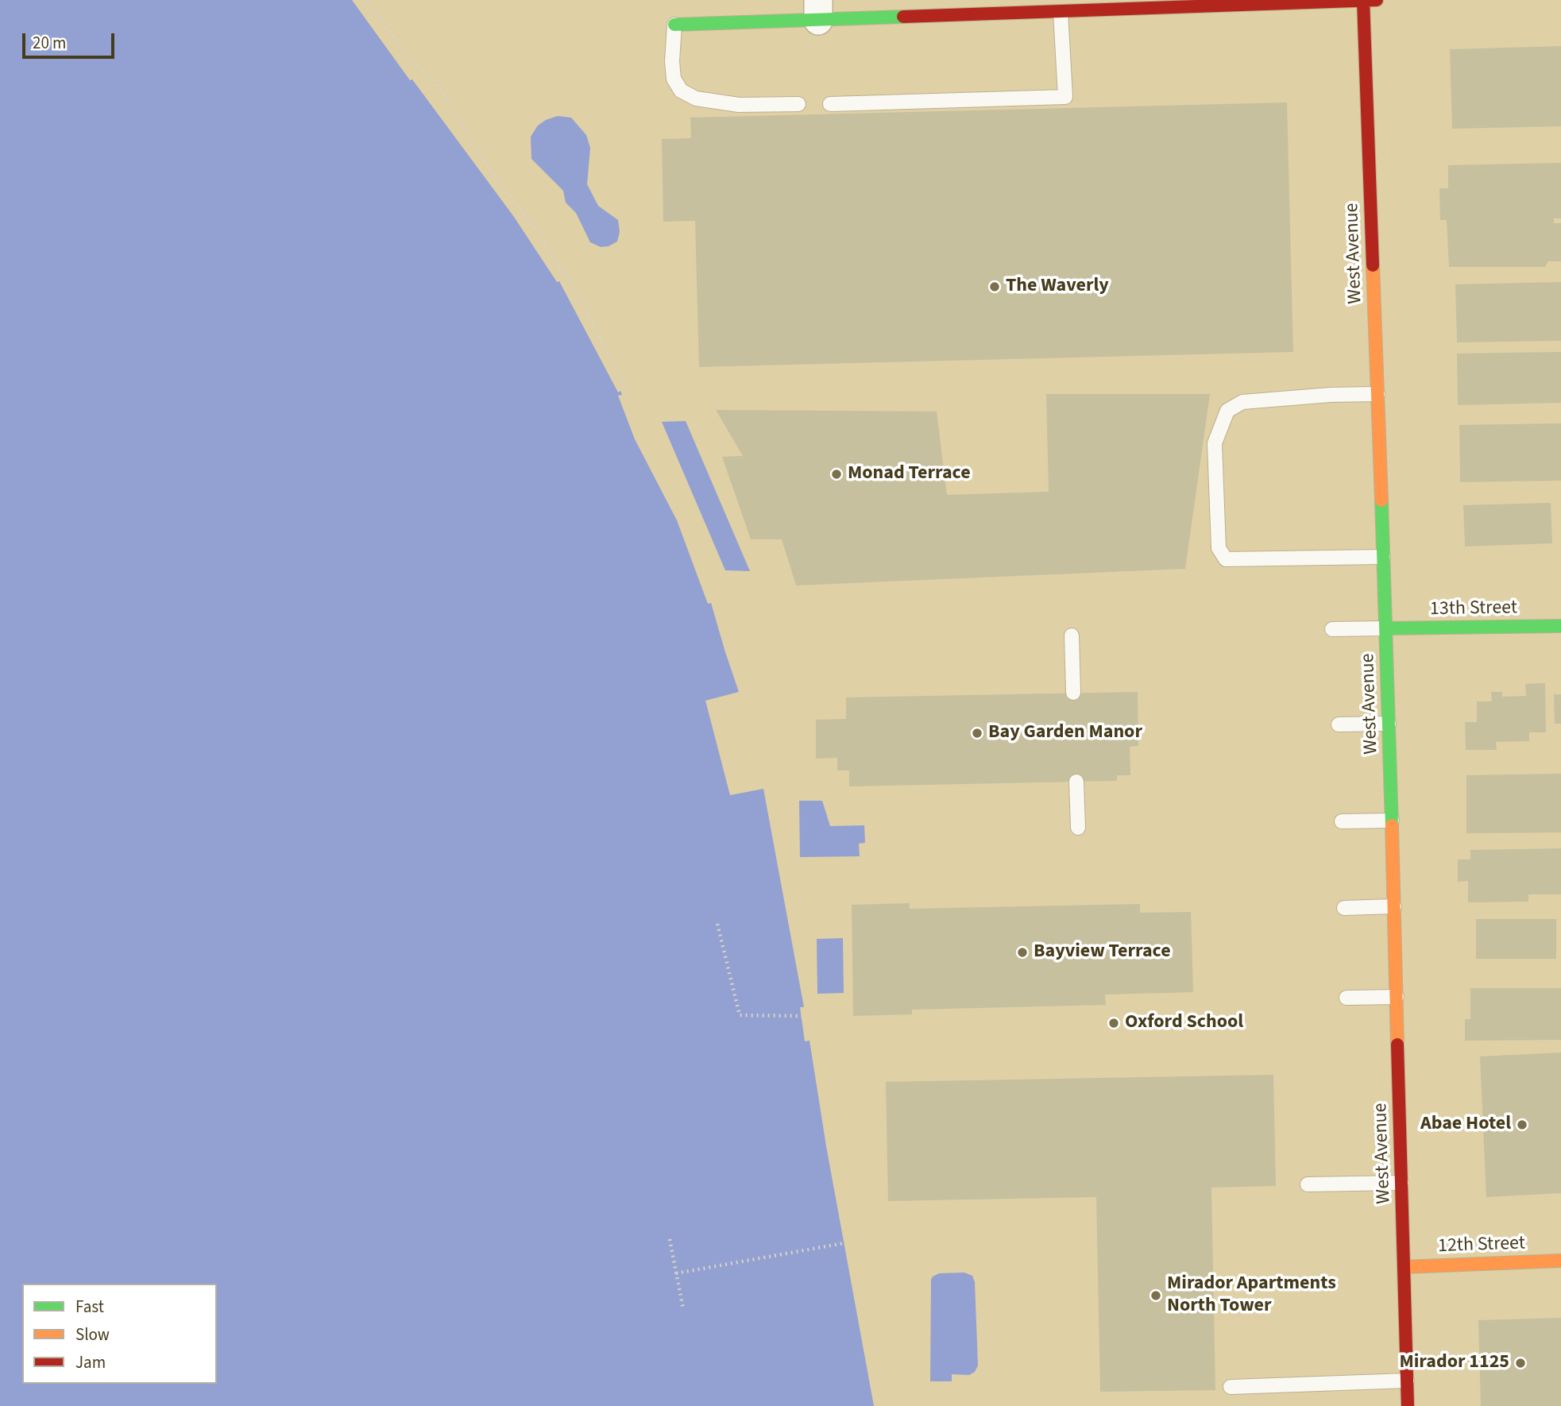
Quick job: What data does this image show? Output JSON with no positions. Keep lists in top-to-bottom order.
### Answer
{
  "streets": {
    "street": ["West Avenue", "13th Street", "12th Street"]
  },
  "crossings": [
    ["West Avenue", "13th Street"],
    ["West Avenue", "12th Street"]
  ],
  "places": [
    "The Waverly",
    "Monad Terrace",
    "Bay Garden Manor",
    "Bayview Terrace",
    "Oxford School",
    "Abae Hotel",
    "Mirador Apartments North Tower",
    "Mirador 1125"
  ],
  "legend": ["Fast", "Slow", "Jam"],
  "scale_bar": "20 m"
}
